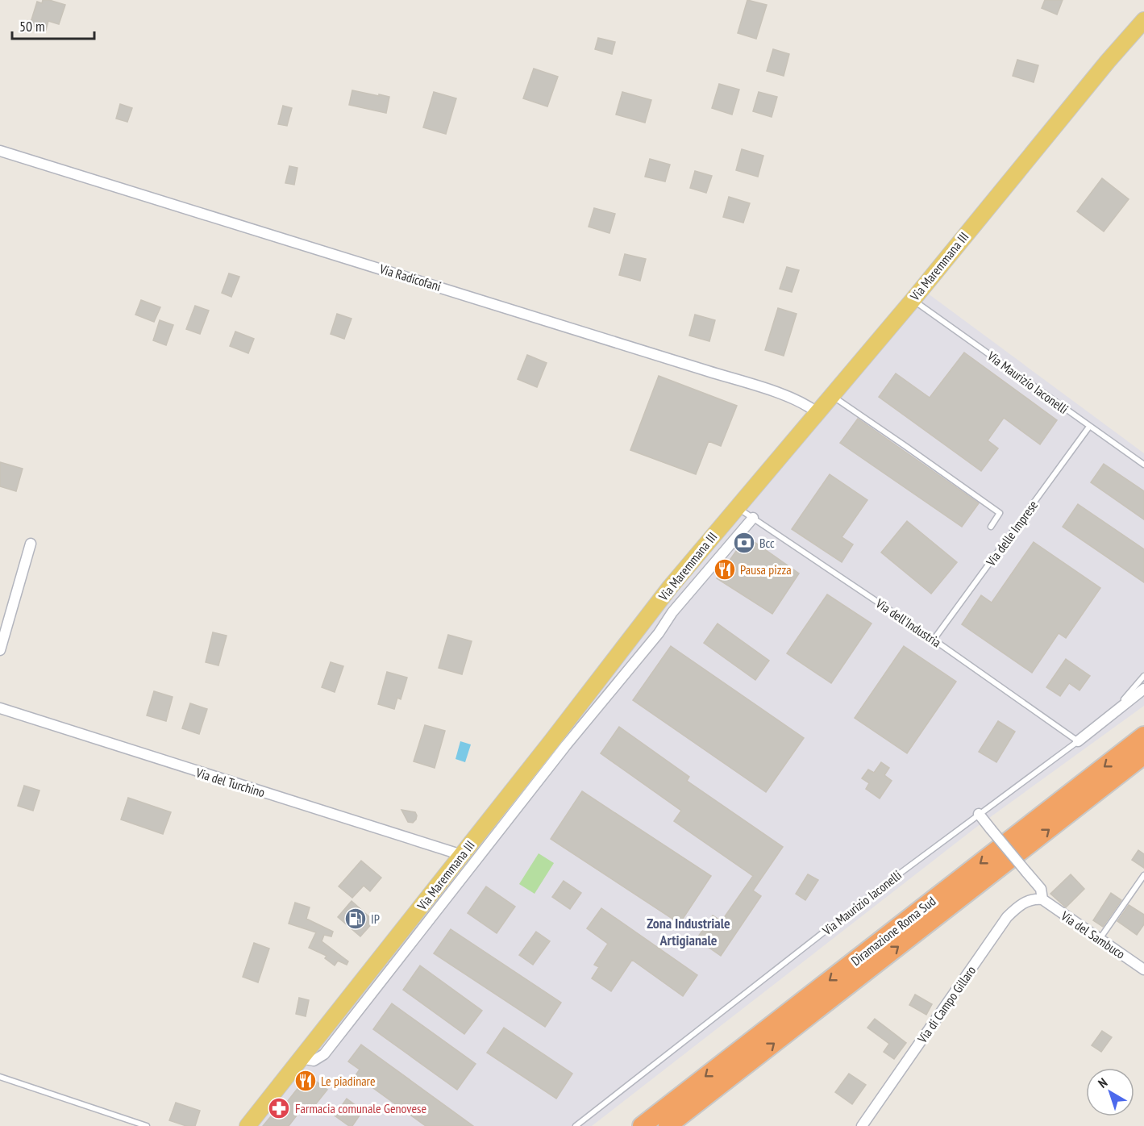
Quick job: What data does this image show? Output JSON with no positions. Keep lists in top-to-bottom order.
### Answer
{
  "streets": {
    "highway": ["Diramazione Roma Sud"],
    "main road": ["Via Maremmana III"],
    "street": [
      "Via Radicofani",
      "Via del Turchino",
      "Via del Sambuco",
      "Via di Campo Gillaro"
    ],
    "lane": ["Via Maurizio Iaconelli", "Via delle Imprese", "Via dell'Industria"]
  },
  "crossings": [
    ["Via Maremmana III", "Via Radicofani"],
    ["Via Maremmana III", "Via Maurizio Iaconelli"],
    ["Via Maremmana III", "Via dell'Industria"],
    ["Via Maremmana III", "Via del Turchino"],
    ["Via Maurizio Iaconelli", "Via delle Imprese"],
    ["Via Maurizio Iaconelli", "Via dell'Industria"],
    ["Via delle Imprese", "Via dell'Industria"],
    ["Via del Sambuco", "Via di Campo Gillaro"]
  ],
  "districts": ["Zona Industriale Artigianale"],
  "places": {
    "bank": ["Bcc"],
    "restaurant": ["Pausa pizza", "Le piadinare"],
    "fuel station": ["IP"],
    "pharmacy": ["Farmacia comunale Genovese"]
  },
  "scale_bar": "50 m",
  "north": "top left"
}
